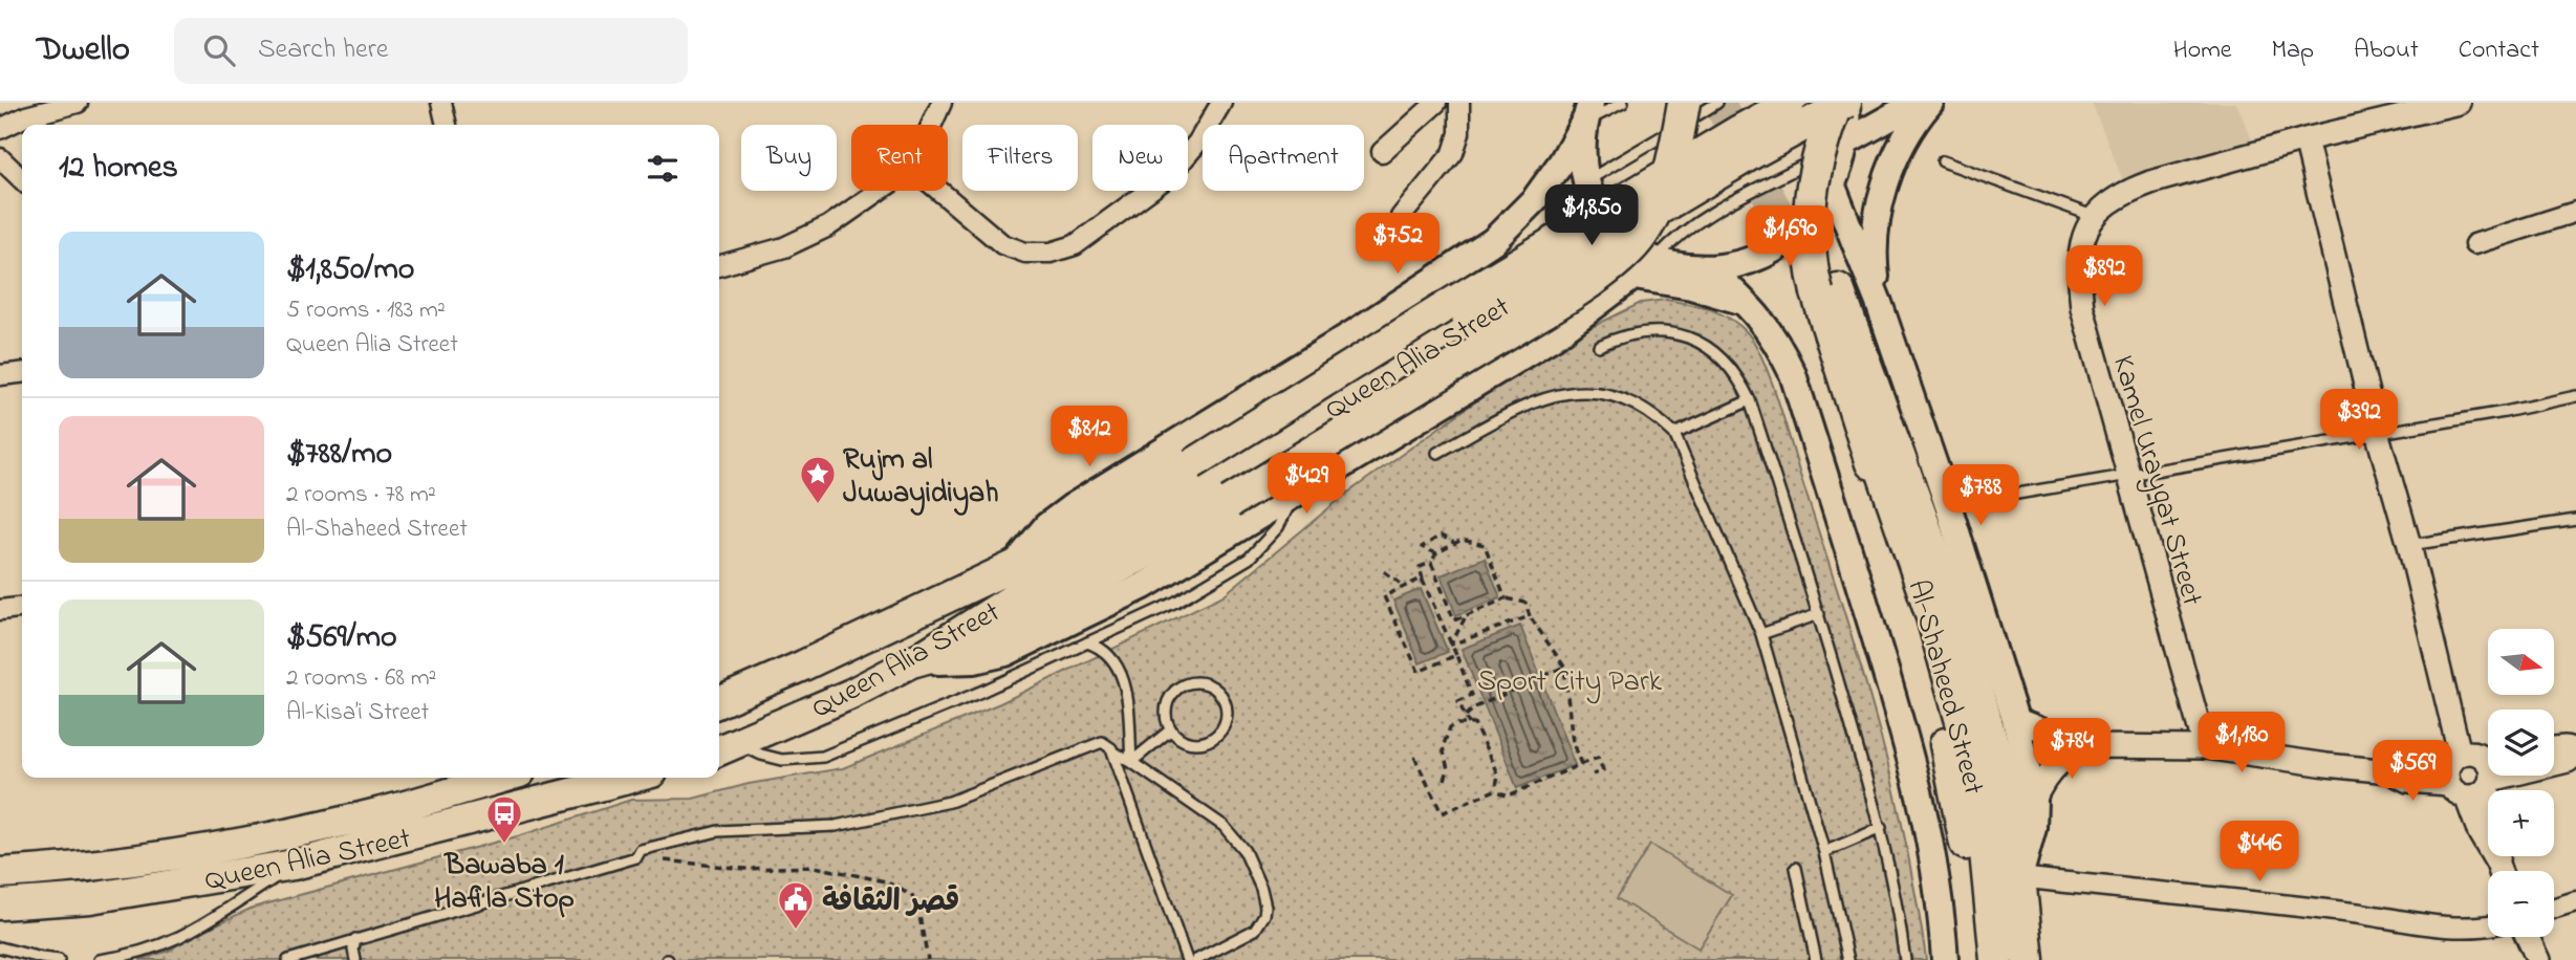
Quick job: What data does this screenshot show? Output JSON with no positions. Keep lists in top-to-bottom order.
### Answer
{
  "streets": {
    "highway": ["Al-Shaheed Street"],
    "main road": ["Queen Alia Street"],
    "street": ["Kamel Urayqat Street"]
  },
  "parks": ["Sport City Park"],
  "places": {
    "place": ["Rujm al Juwayidiyah"],
    "bus stop": ["Bawaba 1 Hafila Stop"],
    "public building": ["قصر الثقافة"]
  },
  "north": "right",
  "page": {
    "header": "Dwello",
    "search": "Search here",
    "nav": [
      "Home",
      "Map",
      "About",
      "Contact"
    ],
    "chip": [
      "Buy",
      "Rent",
      "Filters",
      "New",
      "Apartment"
    ],
    "heading": "12 homes",
    "price": [
      "$1,850",
      "$1,690",
      "$752",
      "$892",
      "$392",
      "$812",
      "$429",
      "$788",
      "$1,180",
      "$784",
      "$569",
      "$446"
    ],
    "list": [
      {
        "name": "$1,850/mo",
        "note": "5 rooms · 183 m² · Queen Alia Street"
      },
      {
        "name": "$788/mo",
        "note": "2 rooms · 78 m² · Al-Shaheed Street"
      },
      {
        "name": "$569/mo",
        "note": "2 rooms · 68 m² · Al-Kisa’i Street"
      }
    ],
    "map_buttons": ["+", "−"]
  }
}
